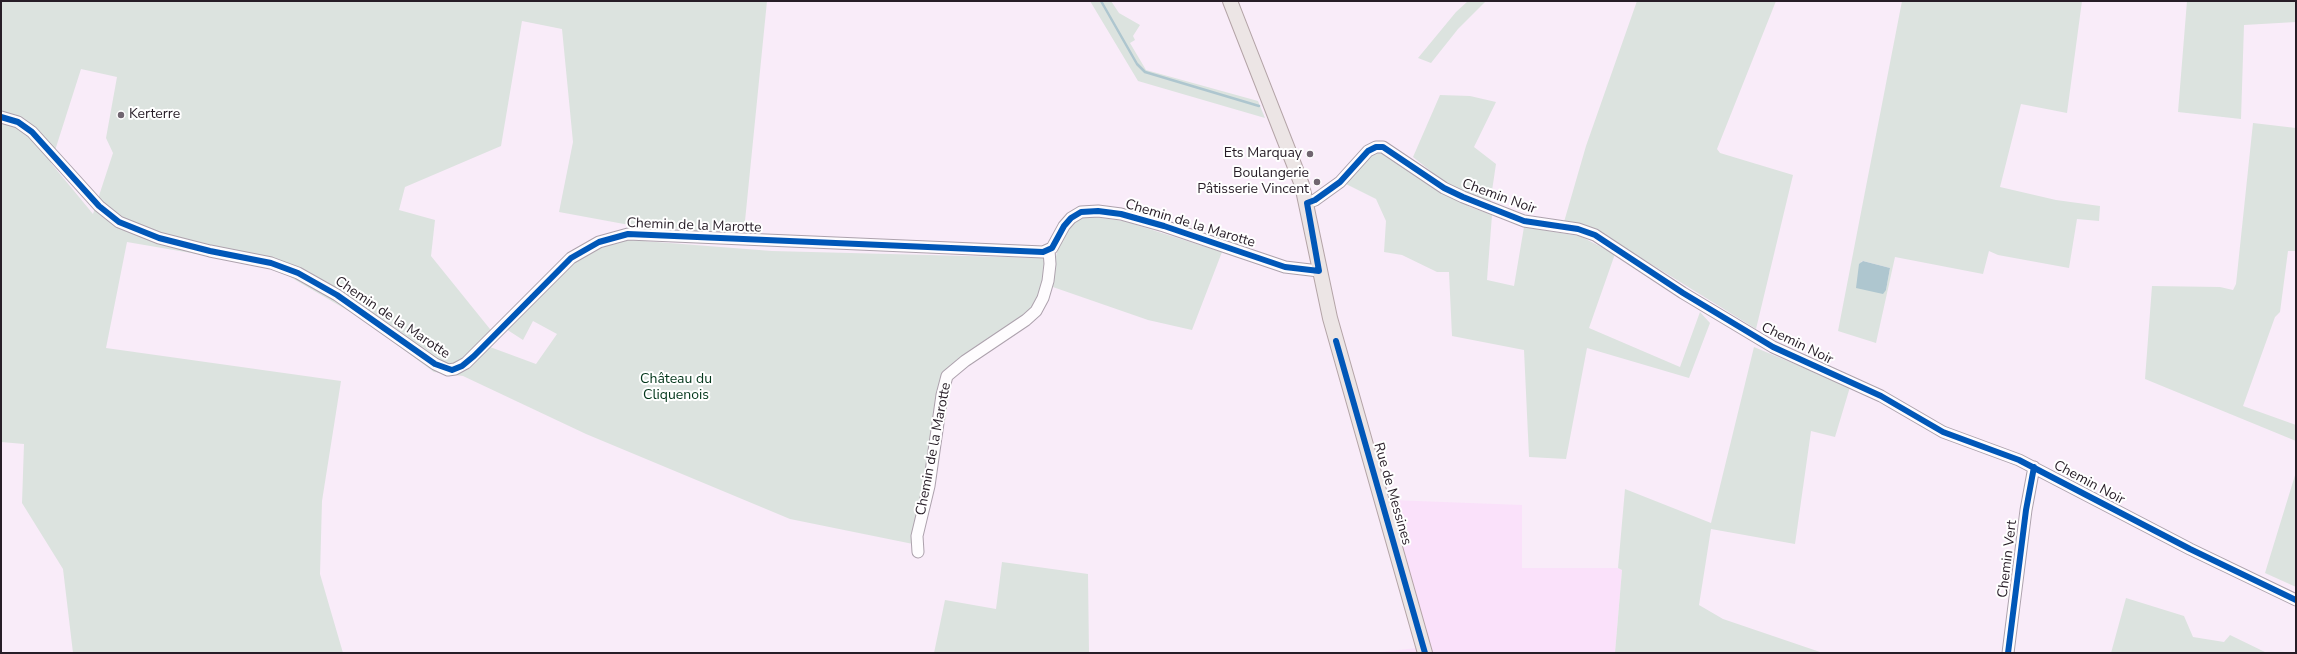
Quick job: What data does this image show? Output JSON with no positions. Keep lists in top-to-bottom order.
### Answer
{
  "streets": {
    "main road": ["Rue de Messines"],
    "street": ["Chemin Noir", "Chemin de la Marotte", "Chemin Vert"]
  },
  "crossings": [
    ["Chemin Noir", "Rue de Messines"],
    ["Chemin Noir", "Chemin Vert"],
    ["Chemin de la Marotte", "Rue de Messines"]
  ],
  "parks": ["Château du Cliquenois"],
  "places": ["Kerterre", "Ets Marquay", "Boulangerie Pâtisserie Vincent"]
}
